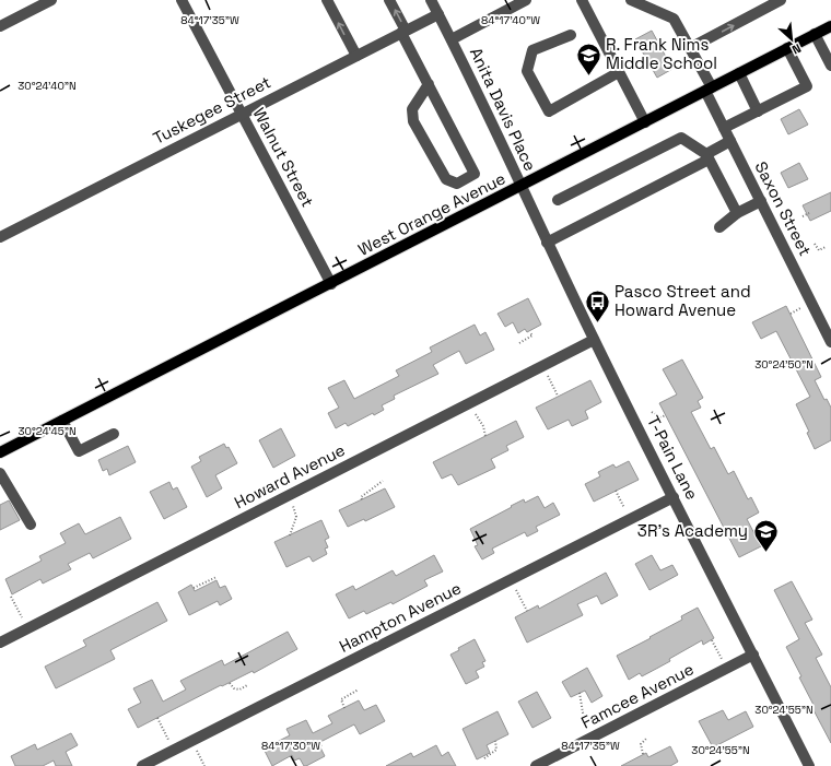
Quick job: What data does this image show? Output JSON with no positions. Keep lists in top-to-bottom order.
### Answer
{
  "streets": {
    "main road": ["West Orange Avenue"],
    "street": [
      "Anita Davis Place",
      "Tuskegee Street",
      "Walnut Street",
      "Saxon Street",
      "T-Pain Lane",
      "Howard Avenue",
      "Hampton Avenue",
      "Famcee Avenue"
    ]
  },
  "crossings": [
    ["Anita Davis Place", "Tuskegee Street"],
    ["Anita Davis Place", "West Orange Avenue"],
    ["Anita Davis Place", "T-Pain Lane"],
    ["Tuskegee Street", "Walnut Street"],
    ["Walnut Street", "West Orange Avenue"],
    ["Saxon Street", "West Orange Avenue"],
    ["West Orange Avenue", "T-Pain Lane"],
    ["T-Pain Lane", "Howard Avenue"],
    ["T-Pain Lane", "Hampton Avenue"],
    ["T-Pain Lane", "Famcee Avenue"]
  ],
  "places": {
    "school or university": ["R. Frank Nims Middle School", "3R's Academy"],
    "bus stop": ["Pasco Street and Howard Avenue"]
  },
  "north": "bottom right",
  "coordinates": [
    "84°17'35\"W",
    "84°17'40\"W",
    "30°24'40\"N",
    "30°24'50\"N",
    "30°24'45\"N",
    "30°24'55\"N",
    "84°17'30\"W"
  ]
}
